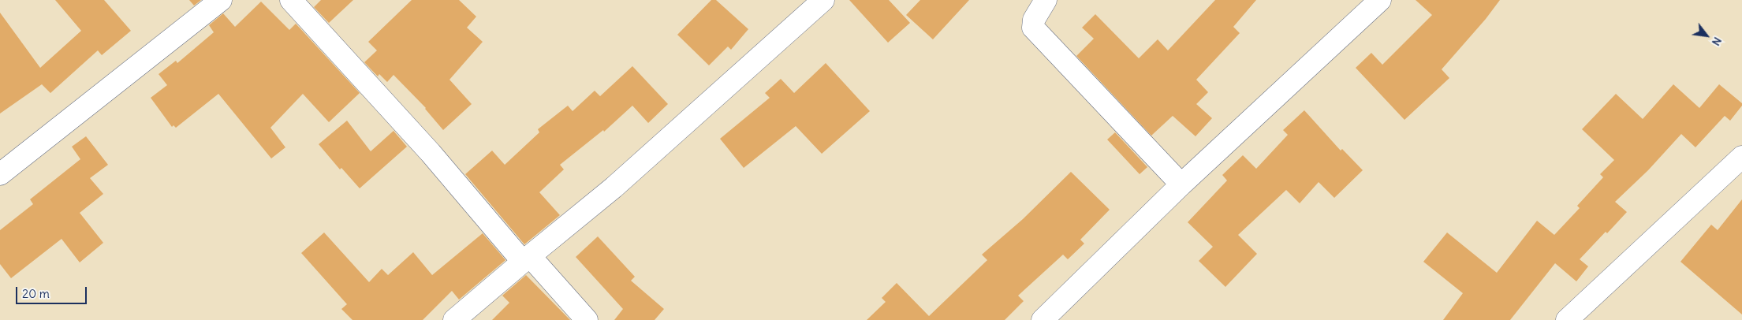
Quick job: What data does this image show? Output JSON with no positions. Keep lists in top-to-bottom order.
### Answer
{
  "scale_bar": "20 m",
  "north": "bottom right"
}
